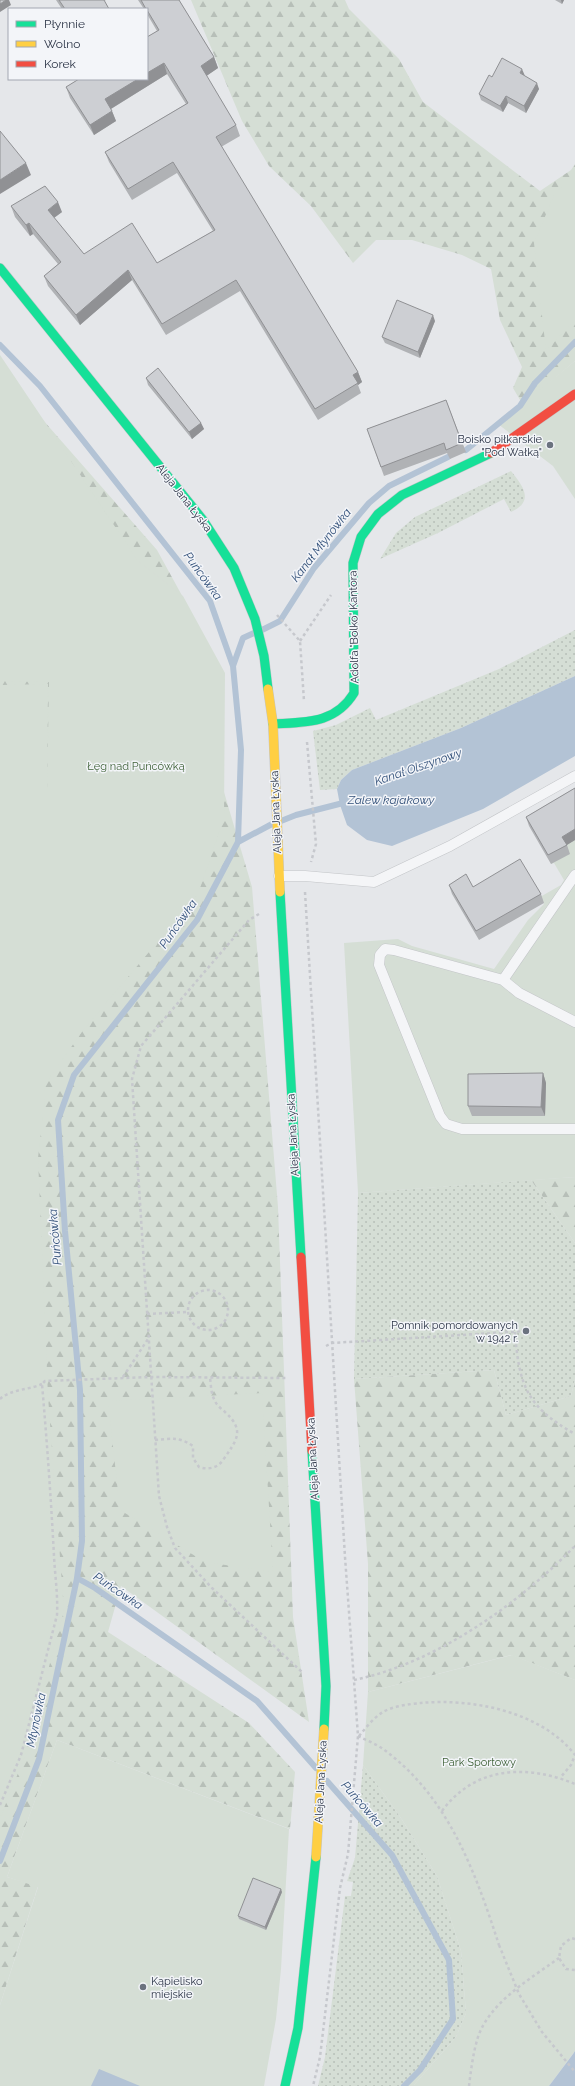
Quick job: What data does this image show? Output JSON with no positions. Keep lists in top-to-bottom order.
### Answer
{
  "streets": {
    "street": ["Aleja Jana Łyska", "Adolfa \"Bolko\" Kantora"]
  },
  "crossings": [
    ["Aleja Jana Łyska", "Adolfa \"Bolko\" Kantora"]
  ],
  "water": [
    "Kanał Młynówka",
    "Puńcówka",
    "Kanał Olszynowy",
    "Zalew kajakowy",
    "Młynówka"
  ],
  "parks": ["Łęg nad Puńcówką", "Park Sportowy"],
  "places": ["Boisko piłkarskie \"Pod Wałką\"", "Pomnik pomordowanych w 1942 r.", "Kąpielisko miejskie"],
  "legend": ["Płynnie", "Wolno", "Korek"]
}
